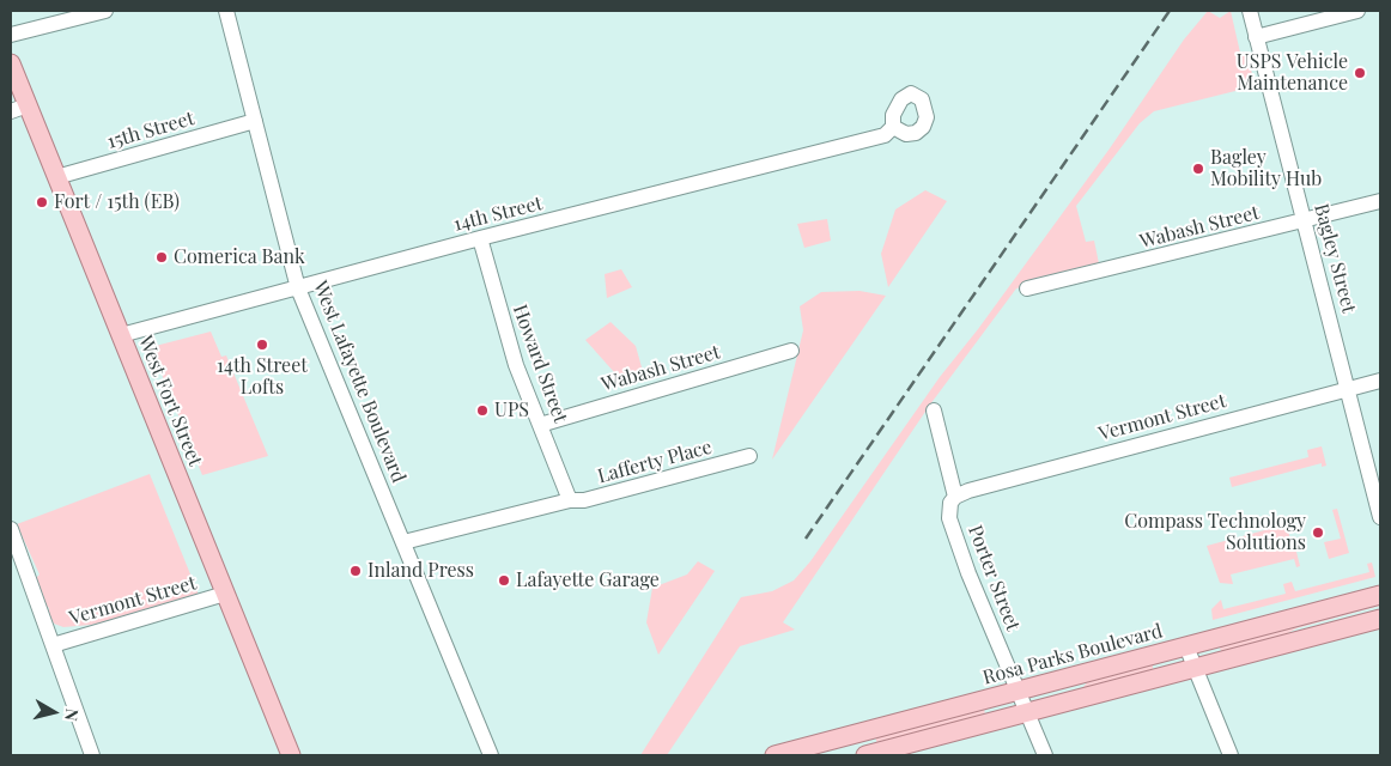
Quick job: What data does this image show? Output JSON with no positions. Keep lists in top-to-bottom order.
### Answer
{
  "streets": {
    "main road": ["West Fort Street", "Rosa Parks Boulevard"],
    "street": [
      "15th Street",
      "14th Street",
      "Wabash Street",
      "Bagley Street",
      "Howard Street",
      "West Lafayette Boulevard",
      "Vermont Street",
      "Lafferty Place",
      "Porter Street"
    ]
  },
  "crossings": [
    ["15th Street", "West Lafayette Boulevard"],
    ["15th Street", "West Fort Street"],
    ["14th Street", "Howard Street"],
    ["14th Street", "West Lafayette Boulevard"],
    ["14th Street", "West Fort Street"],
    ["Wabash Street", "Bagley Street"],
    ["Wabash Street", "Howard Street"],
    ["Bagley Street", "Vermont Street"],
    ["Howard Street", "Lafferty Place"],
    ["West Fort Street", "Vermont Street"],
    ["Vermont Street", "Porter Street"],
    ["Porter Street", "Rosa Parks Boulevard"]
  ],
  "places": [
    "USPS Vehicle Maintenance",
    "Bagley Mobility Hub",
    "Fort / 15th (EB)",
    "Comerica Bank",
    "14th Street Lofts",
    "UPS",
    "Compass Technology Solutions",
    "Inland Press",
    "Lafayette Garage"
  ],
  "north": "right"
}
